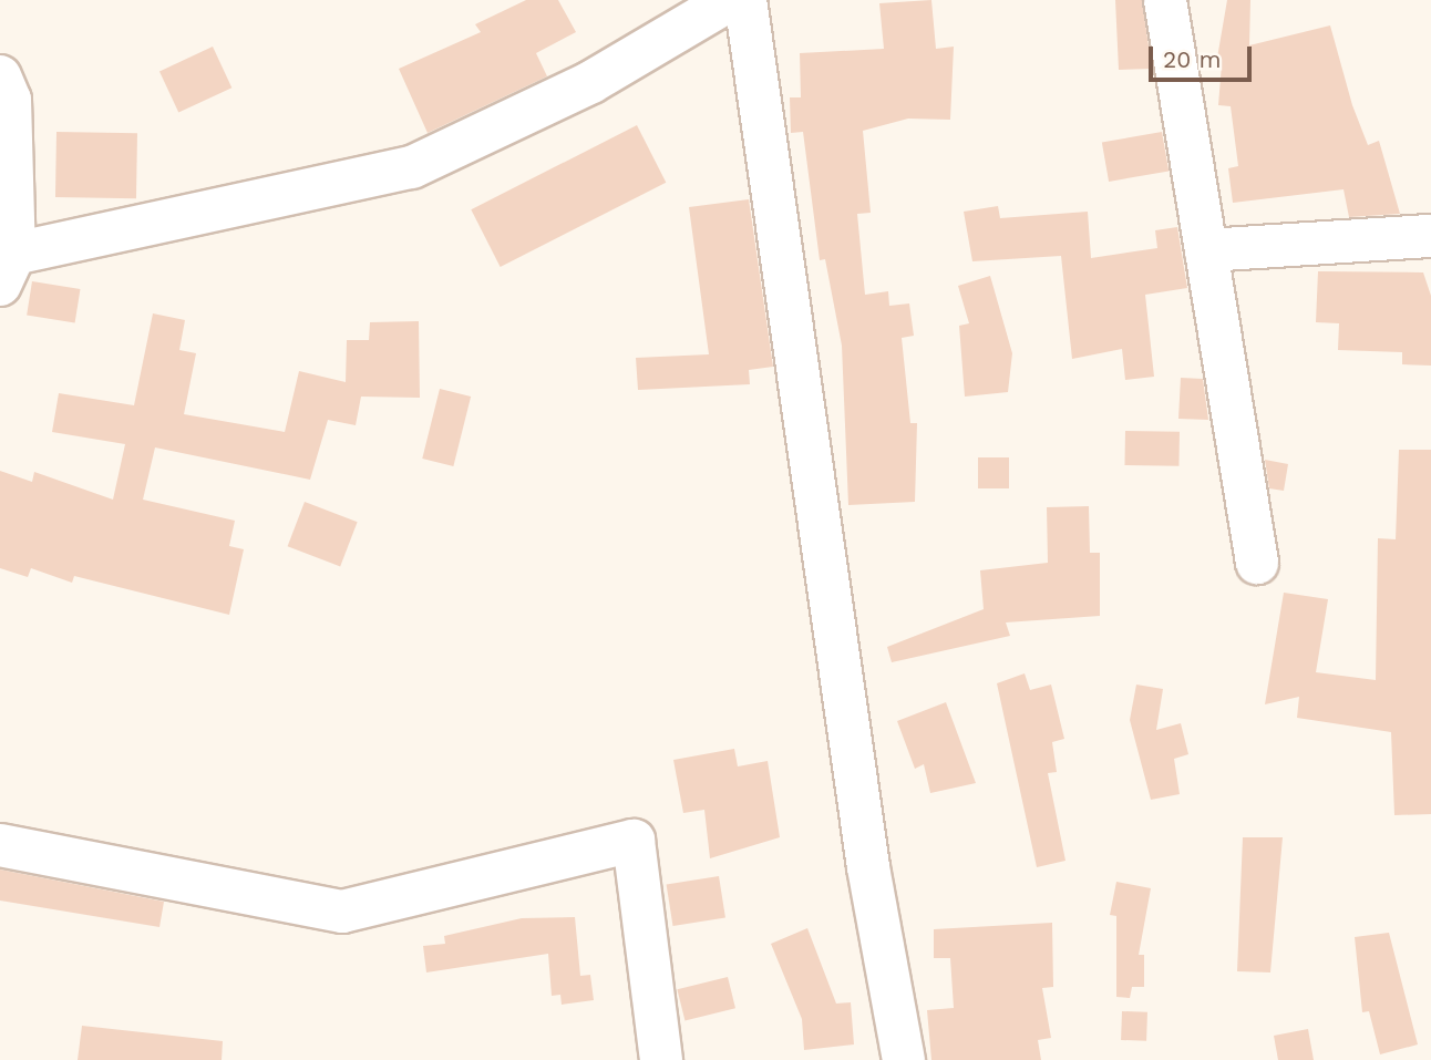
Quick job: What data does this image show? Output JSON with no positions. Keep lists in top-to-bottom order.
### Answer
{
  "scale_bar": "20 m"
}
